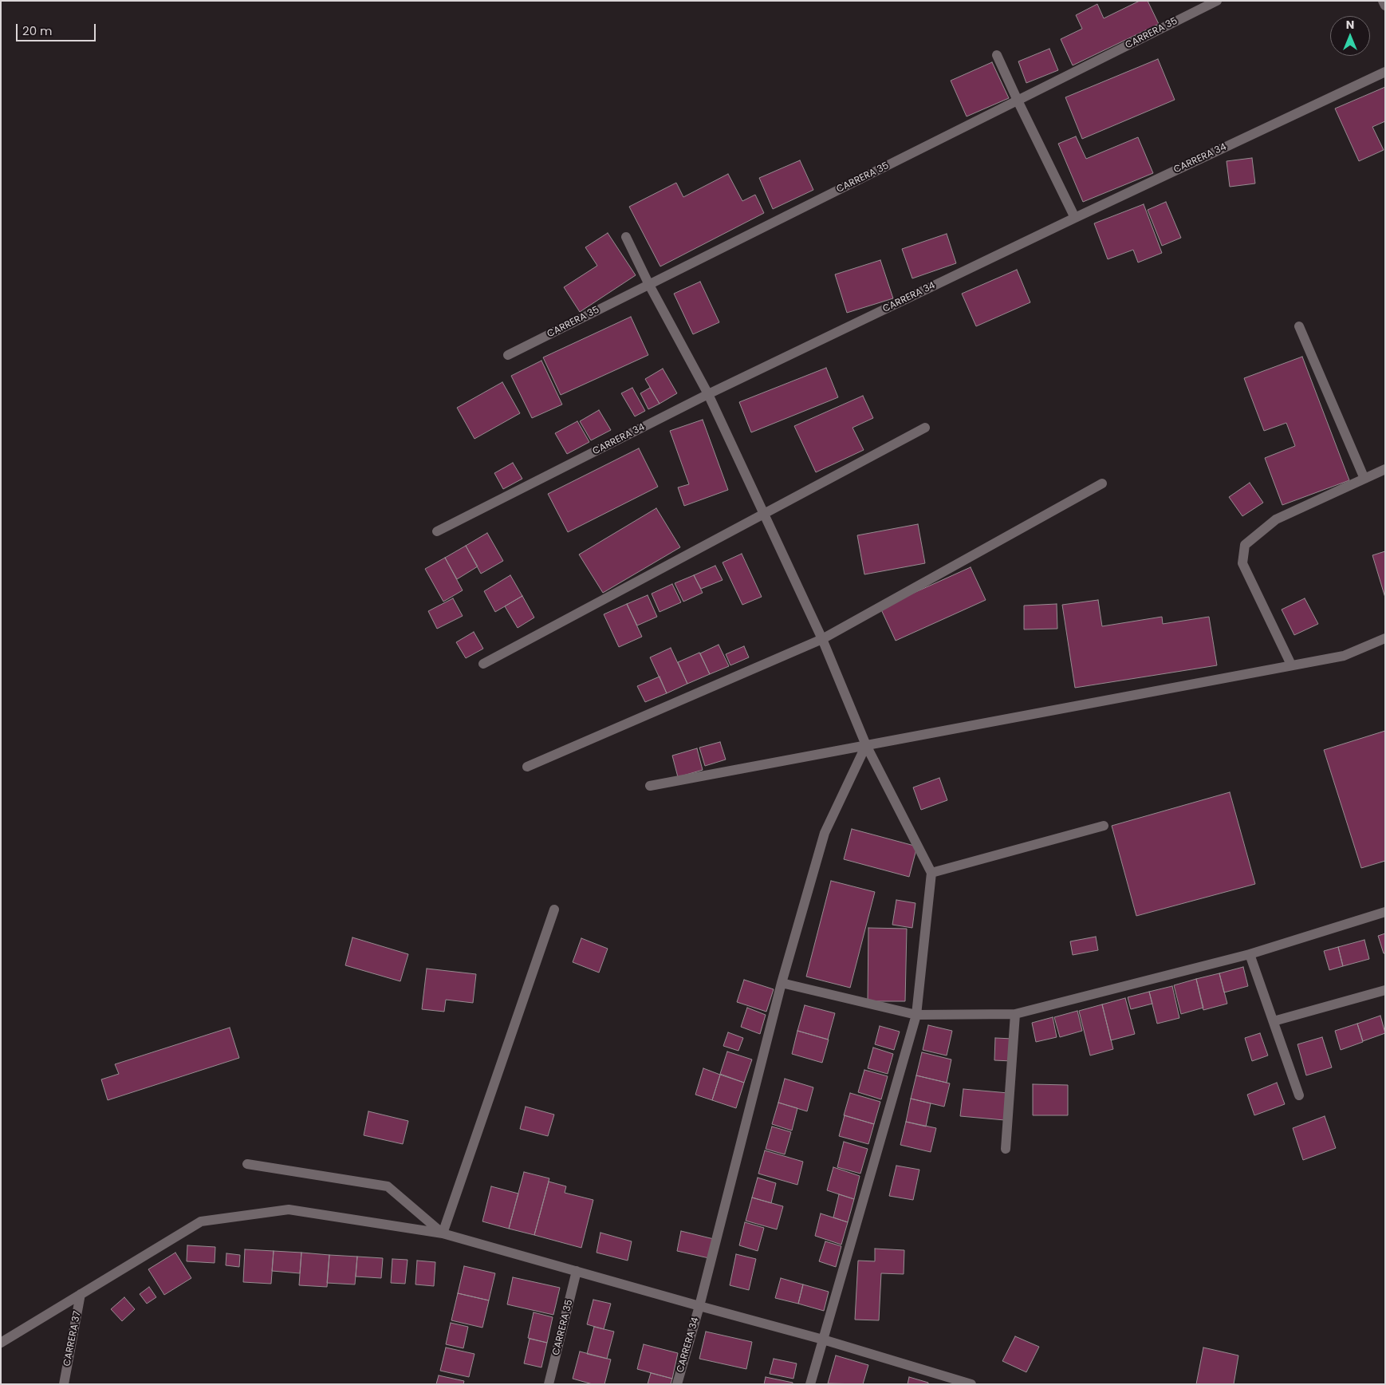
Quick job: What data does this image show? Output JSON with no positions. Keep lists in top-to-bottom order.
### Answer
{
  "streets": {
    "street": ["CARRERA 35", "CARRERA 34", "CARRERA 37"]
  },
  "scale_bar": "20 m",
  "north": "top"
}
